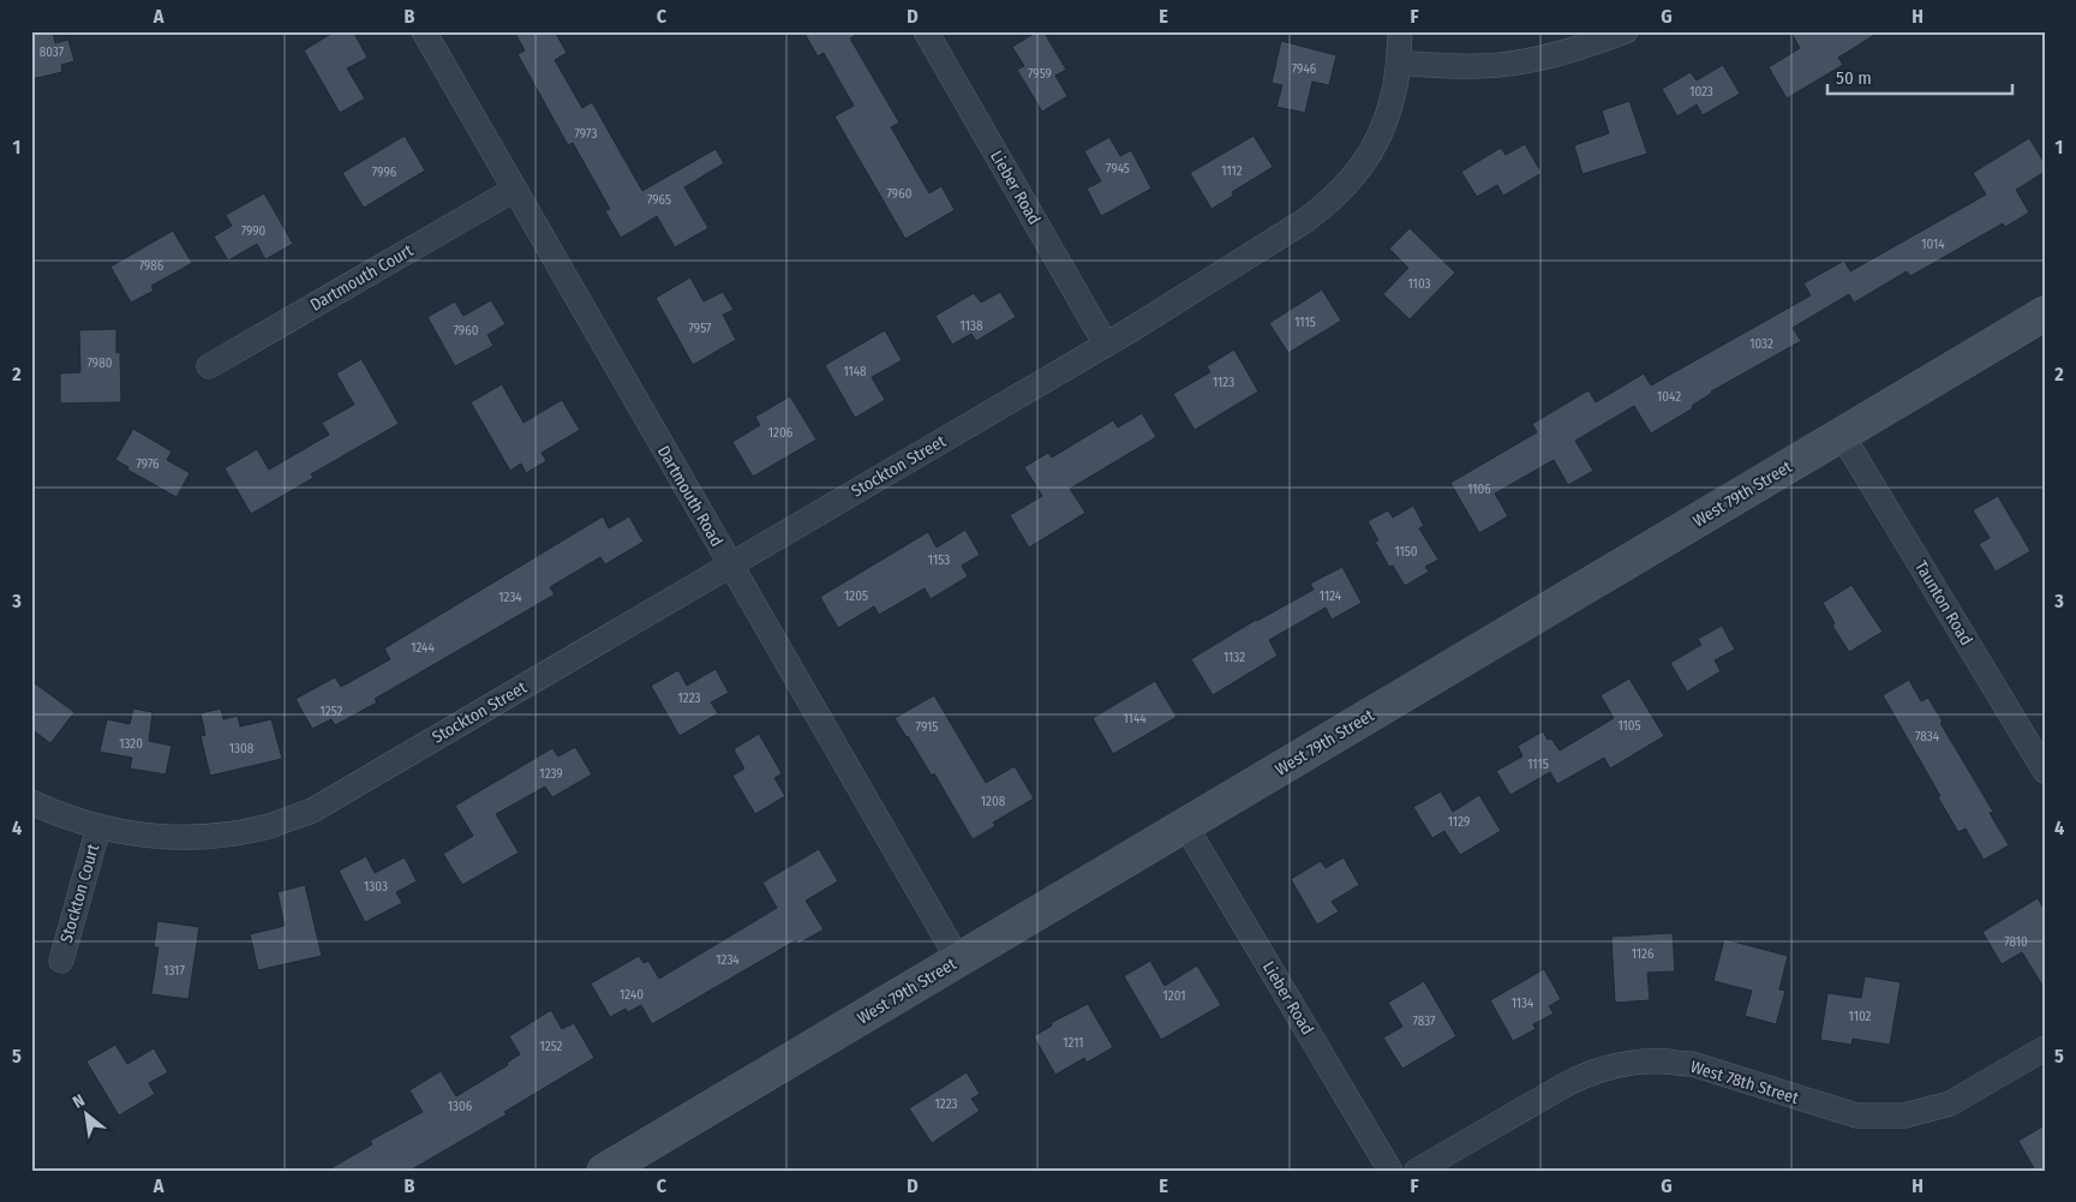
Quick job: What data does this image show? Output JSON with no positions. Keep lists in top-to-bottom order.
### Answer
{
  "streets": {
    "main road": ["West 79th Street"],
    "street": [
      "Lieber Road",
      "Dartmouth Court",
      "Stockton Street",
      "Dartmouth Road",
      "Taunton Road",
      "Stockton Court",
      "West 78th Street"
    ]
  },
  "crossings": [
    ["Lieber Road", "Stockton Street"],
    ["Lieber Road", "West 79th Street"],
    ["Dartmouth Court", "Dartmouth Road"],
    ["Stockton Street", "Dartmouth Road"],
    ["Stockton Street", "Stockton Court"],
    ["West 79th Street", "Dartmouth Road"],
    ["West 79th Street", "Taunton Road"]
  ],
  "house_numbers": [
    "8037",
    "7946",
    "7959",
    "1023",
    "7973",
    "7945",
    "1112",
    "7996",
    "7960",
    "7965",
    "7990",
    "1014",
    "7986",
    "1103",
    "1115",
    "1138",
    "7957",
    "7960",
    "1032",
    "7980",
    "1148",
    "1123",
    "1042",
    "1206",
    "7976",
    "1106",
    "1150",
    "1153",
    "1205",
    "1124",
    "1234",
    "1244",
    "1132",
    "1223",
    "1252",
    "1144",
    "1105",
    "7915",
    "7834",
    "1320",
    "1308",
    "1115",
    "1239",
    "1208",
    "1129",
    "1303",
    "7810",
    "1126",
    "1234",
    "1317",
    "1240",
    "1201",
    "1134",
    "1102",
    "7837",
    "1211",
    "1252",
    "1223",
    "1306"
  ],
  "scale_bar": "50 m",
  "north": "top left",
  "grid": {
    "columns": [
      "A",
      "B",
      "C",
      "D",
      "E",
      "F",
      "G",
      "H"
    ],
    "rows": [
      "1",
      "2",
      "3",
      "4",
      "5"
    ]
  }
}
